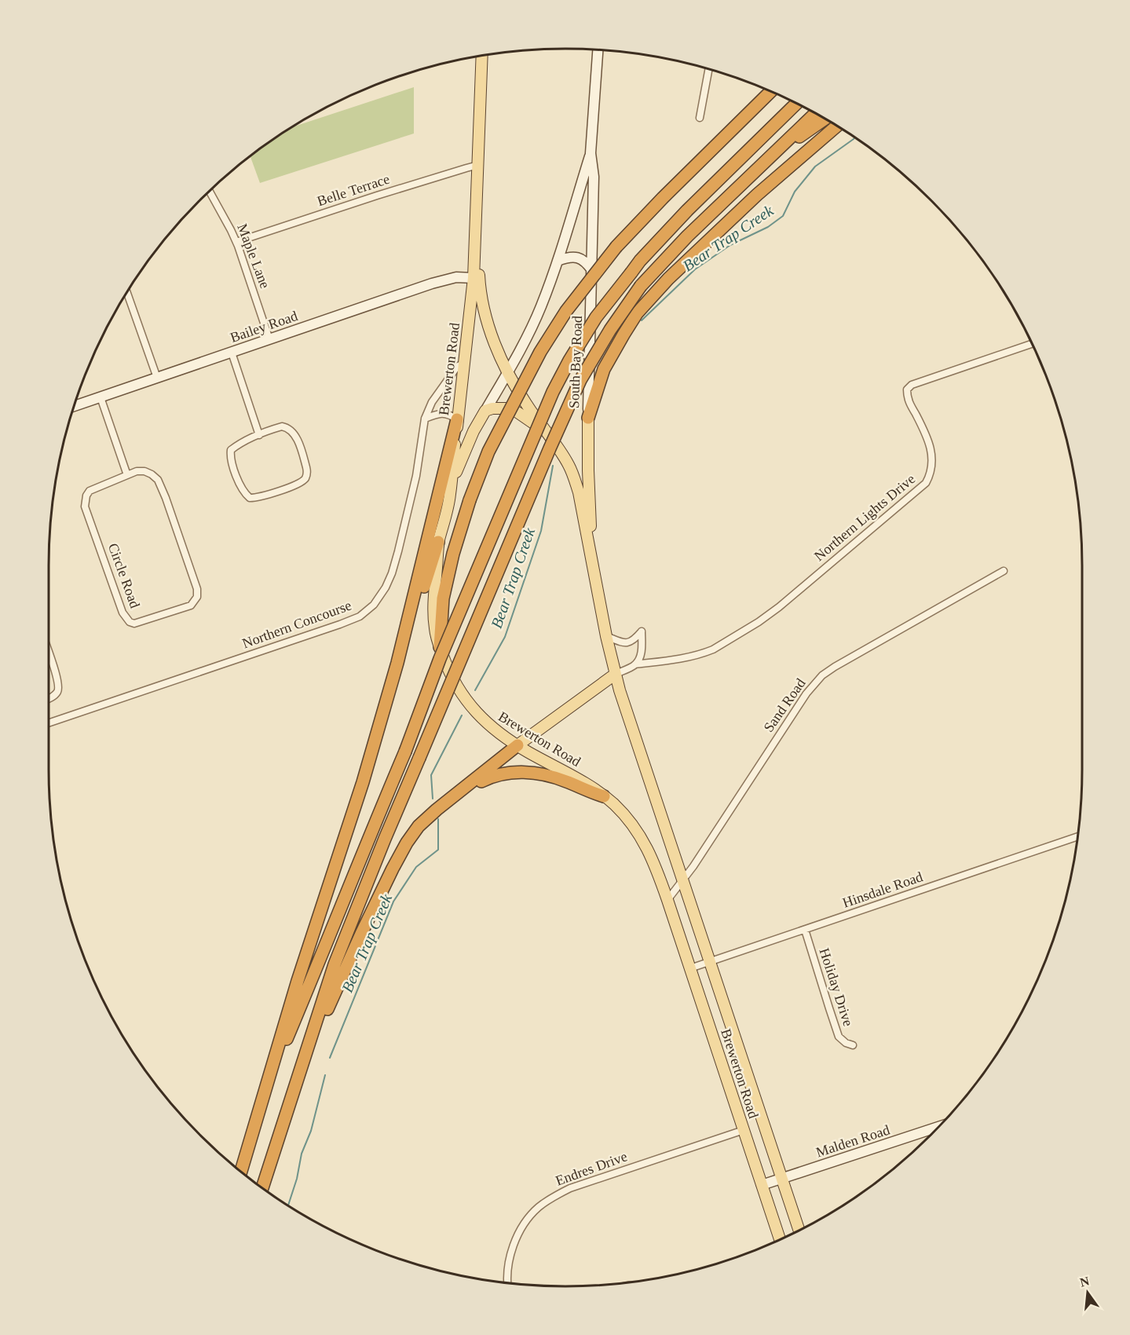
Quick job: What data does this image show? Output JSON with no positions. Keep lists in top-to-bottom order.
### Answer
{
  "streets": {
    "main road": [
      "Bailey Road",
      "South Bay Road",
      "Brewerton Road",
      "Malden Road"
    ],
    "street": [
      "Belle Terrace",
      "Maple Lane",
      "Northern Lights Drive",
      "Circle Road",
      "Northern Concourse",
      "Sand Road",
      "Hinsdale Road",
      "Holiday Drive",
      "Endres Drive"
    ]
  },
  "crossings": [
    ["Belle Terrace", "Maple Lane"],
    ["Belle Terrace", "Brewerton Road"],
    ["Maple Lane", "Bailey Road"],
    ["Bailey Road", "Brewerton Road"],
    ["South Bay Road", "Brewerton Road"],
    ["Brewerton Road", "Northern Concourse"],
    ["Brewerton Road", "Sand Road"],
    ["Brewerton Road", "Hinsdale Road"],
    ["Brewerton Road", "Malden Road"],
    ["Brewerton Road", "Endres Drive"],
    ["Hinsdale Road", "Holiday Drive"]
  ],
  "water": ["Bear Trap Creek"],
  "north": "top"
}
